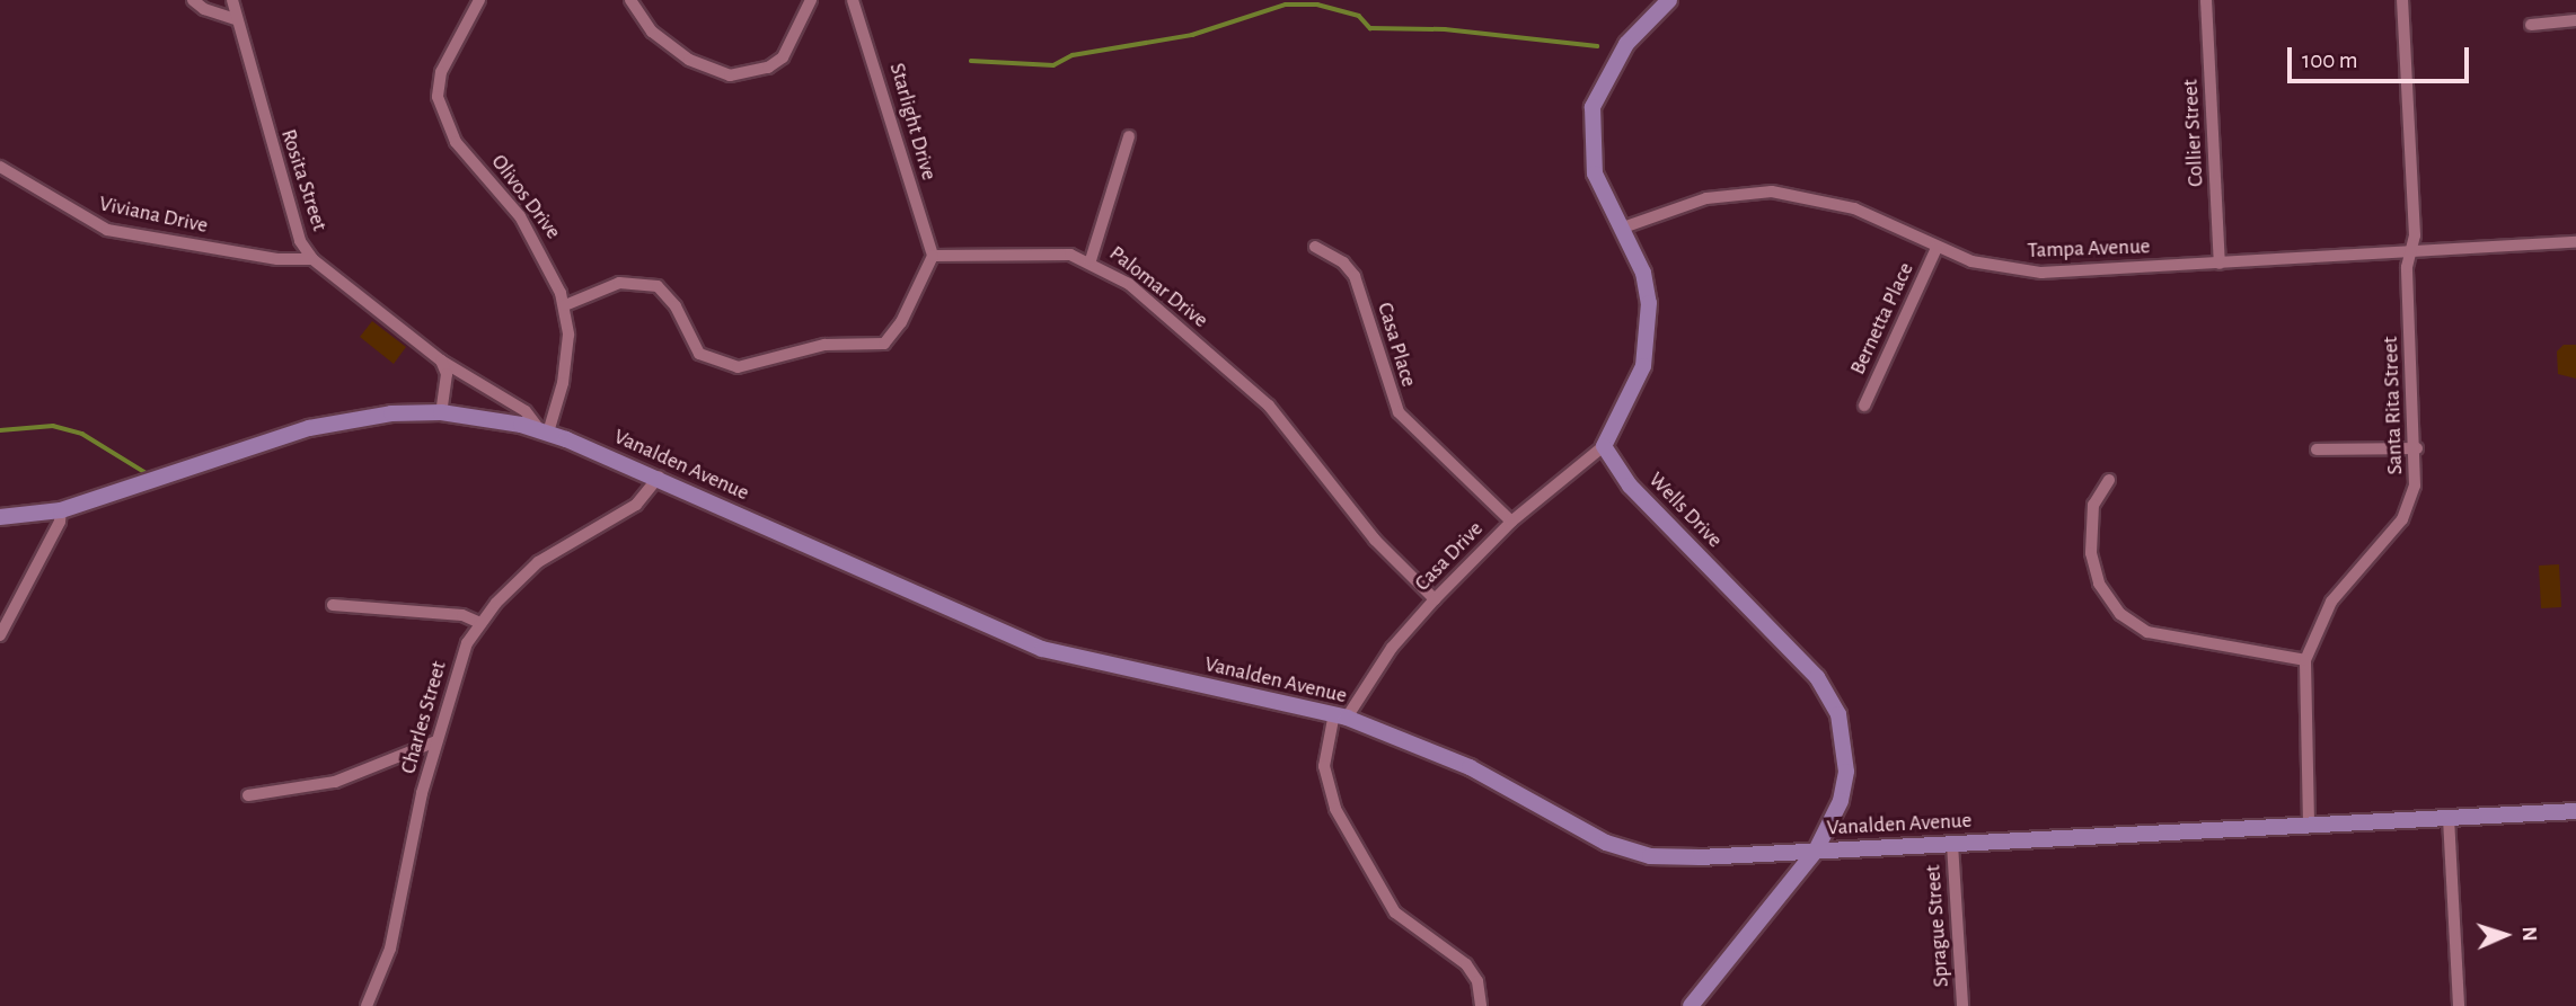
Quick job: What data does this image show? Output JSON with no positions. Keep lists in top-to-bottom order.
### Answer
{
  "streets": {
    "main road": ["Vanalden Avenue", "Wells Drive"],
    "street": [
      "Starlight Drive",
      "Collier Street",
      "Rosita Street",
      "Olivos Drive",
      "Viviana Drive",
      "Tampa Avenue",
      "Palomar Drive",
      "Bernetta Place",
      "Casa Place",
      "Santa Rita Street",
      "Casa Drive",
      "Charles Street",
      "Sprague Street"
    ]
  },
  "crossings": [
    ["Starlight Drive", "Palomar Drive"],
    ["Collier Street", "Tampa Avenue"],
    ["Rosita Street", "Olivos Drive"],
    ["Rosita Street", "Viviana Drive"],
    ["Rosita Street", "Vanalden Avenue"],
    ["Olivos Drive", "Vanalden Avenue"],
    ["Tampa Avenue", "Bernetta Place"],
    ["Tampa Avenue", "Santa Rita Street"],
    ["Palomar Drive", "Casa Drive"],
    ["Casa Place", "Casa Drive"],
    ["Santa Rita Street", "Vanalden Avenue"],
    ["Vanalden Avenue", "Wells Drive"],
    ["Vanalden Avenue", "Casa Drive"],
    ["Vanalden Avenue", "Charles Street"],
    ["Vanalden Avenue", "Sprague Street"],
    ["Wells Drive", "Casa Drive"]
  ],
  "scale_bar": "100 m",
  "north": "right"
}
